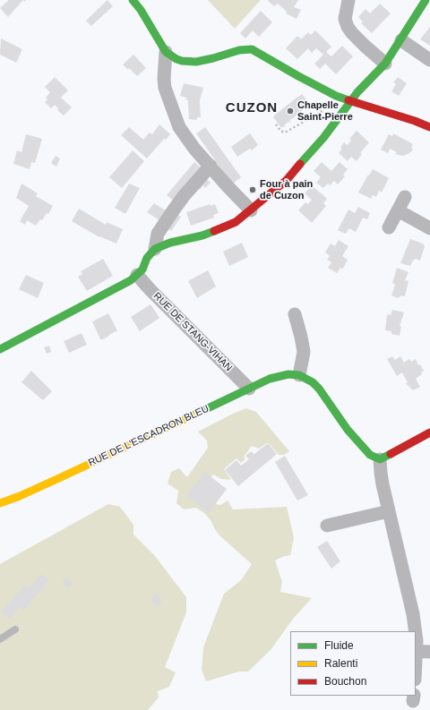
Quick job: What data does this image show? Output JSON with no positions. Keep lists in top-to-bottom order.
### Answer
{
  "streets": {
    "street": ["RUE DE STANG-VIHAN", "RUE DE L'ESCADRON BLEU"]
  },
  "crossings": [
    ["RUE DE STANG-VIHAN", "RUE DE L'ESCADRON BLEU"]
  ],
  "districts": ["CUZON"],
  "places": ["Chapelle Saint-Pierre", "Four à pain de Cuzon"],
  "legend": ["Fluide", "Ralenti", "Bouchon"]
}
